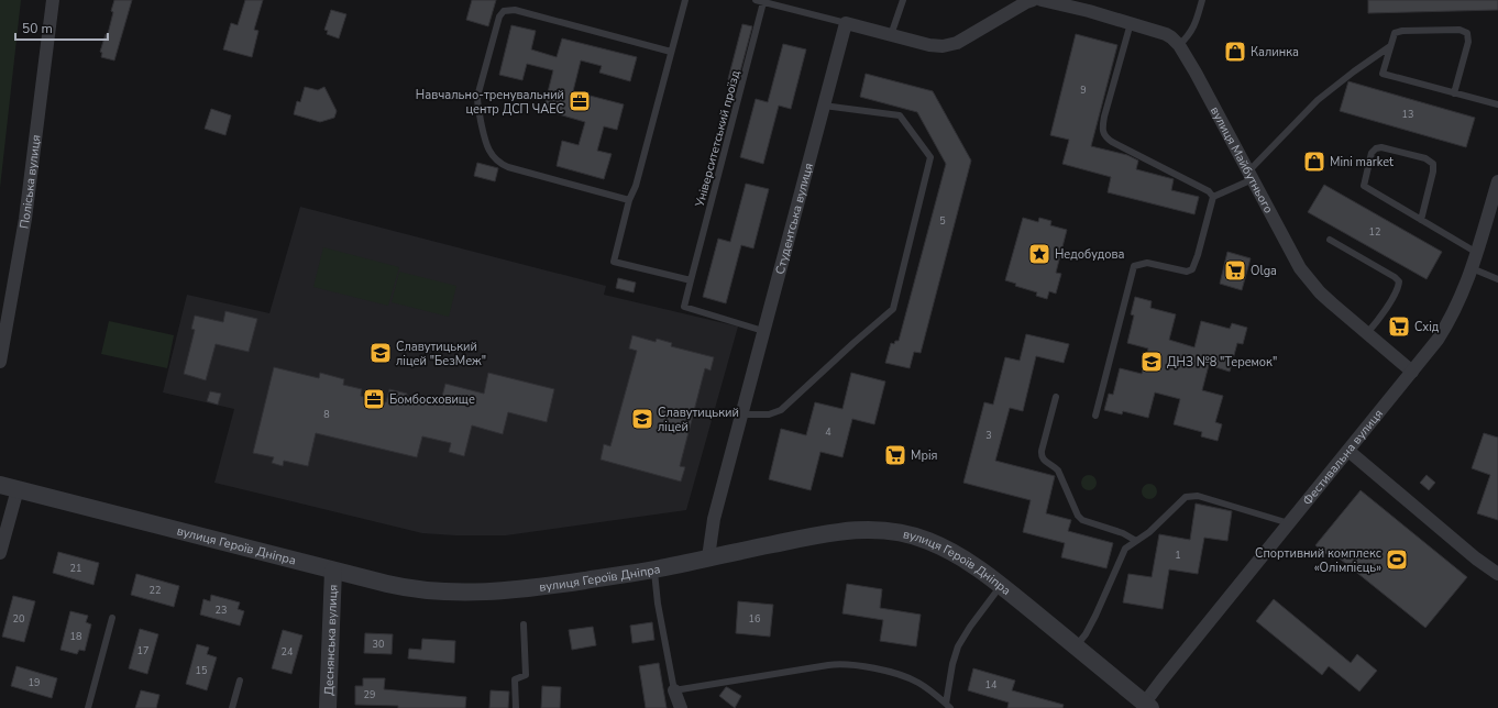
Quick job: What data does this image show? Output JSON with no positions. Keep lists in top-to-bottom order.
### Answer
{
  "streets": {
    "street": [
      "вулиця Майбутнього",
      "Поліська вулиця",
      "Студентська вулиця",
      "Фестивальна вулиця",
      "вулиця Героїв Дніпра",
      "Деснянська вулиця"
    ],
    "lane": ["Університетський проїзд"]
  },
  "crossings": [
    ["Університетський проїзд", "Студентська вулиця"],
    ["вулиця Майбутнього", "Фестивальна вулиця"],
    ["Студентська вулиця", "вулиця Героїв Дніпра"],
    ["Фестивальна вулиця", "вулиця Героїв Дніпра"],
    ["вулиця Героїв Дніпра", "Деснянська вулиця"]
  ],
  "places": {
    "shop": ["Калинка", "Mini market"],
    "office": ["Навчально-тренувальний центр ДСП ЧАЕС", "Бомбосховище"],
    "place": ["Недобудова"],
    "supermarket": ["Olga", "Схід", "Мрiя"],
    "school or university": ["Славутицький ліцей \"БезМеж\"", "ДНЗ №8 \"Теремок\"", "Славутицький ліцей"],
    "sports": ["Спортивний комплекс «Олімпієць»"]
  },
  "house_numbers": [
    "9",
    "13",
    "5",
    "12",
    "8",
    "4",
    "3",
    "1",
    "21",
    "22",
    "23",
    "20",
    "16",
    "18",
    "30",
    "17",
    "24",
    "15",
    "19",
    "14",
    "29"
  ],
  "scale_bar": "50 m"
}
